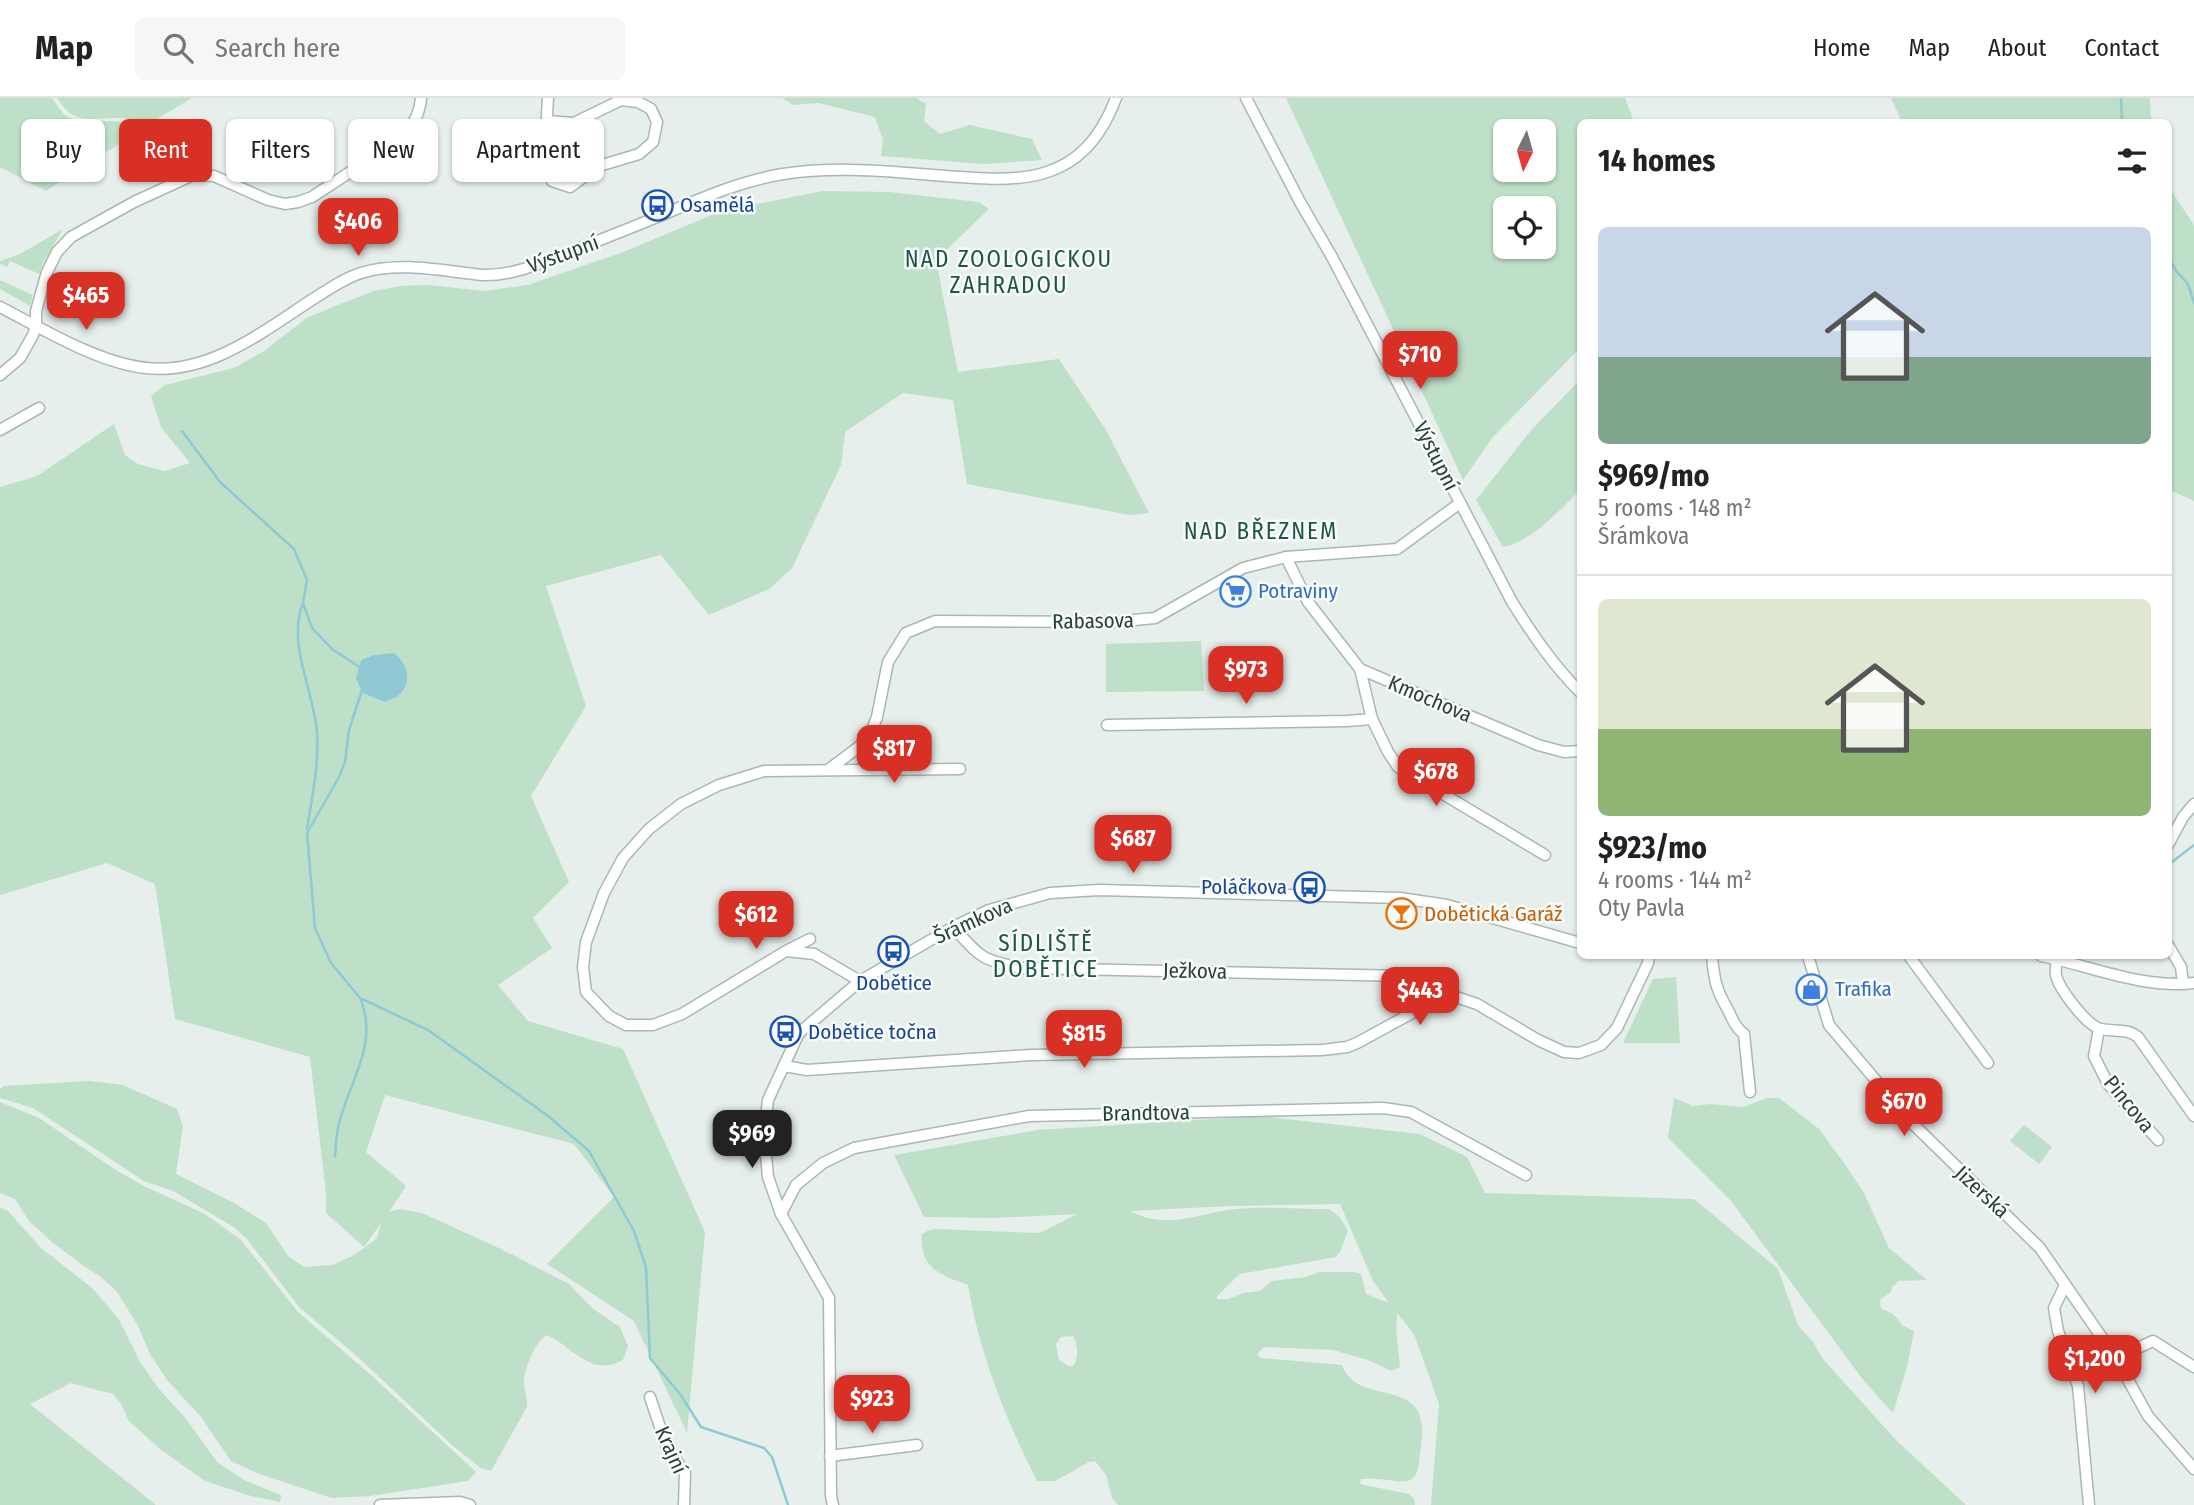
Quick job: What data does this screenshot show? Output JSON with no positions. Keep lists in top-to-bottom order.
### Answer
{
  "streets": {
    "street": [
      "Výstupní",
      "Rabasova",
      "Kmochova",
      "Šrámkova",
      "Ježkova",
      "Pincova",
      "Brandtova",
      "Jizerská",
      "Krajní"
    ]
  },
  "crossings": [
    ["Výstupní", "Rabasova"],
    ["Rabasova", "Kmochova"],
    ["Šrámkova", "Ježkova"],
    ["Šrámkova", "Brandtova"]
  ],
  "districts": ["NAD ZOOLOGICKOU ZAHRADOU", "NAD BŘEZNEM", "SÍDLIŠTĚ DOBĚTICE"],
  "places": {
    "bus stop": [
      "Osamělá",
      "Poláčkova",
      "Dobětice",
      "Dobětice točna"
    ],
    "supermarket": ["Potraviny"],
    "bar": ["Dobětická Garáž"],
    "shop": ["Trafika"]
  },
  "north": "bottom",
  "page": {
    "header": "Map",
    "search": "Search here",
    "nav": [
      "Home",
      "Map",
      "About",
      "Contact"
    ],
    "chip": [
      "Buy",
      "Rent",
      "Filters",
      "New",
      "Apartment"
    ],
    "heading": "14 homes",
    "price": [
      "$406",
      "$465",
      "$710",
      "$973",
      "$817",
      "$678",
      "$687",
      "$612",
      "$443",
      "$815",
      "$670",
      "$969",
      "$1,200",
      "$923"
    ],
    "list": [
      {
        "name": "$969/mo",
        "note": "5 rooms · 148 m² · Šrámkova"
      },
      {
        "name": "$923/mo",
        "note": "4 rooms · 144 m² · Oty Pavla"
      }
    ]
  }
}
